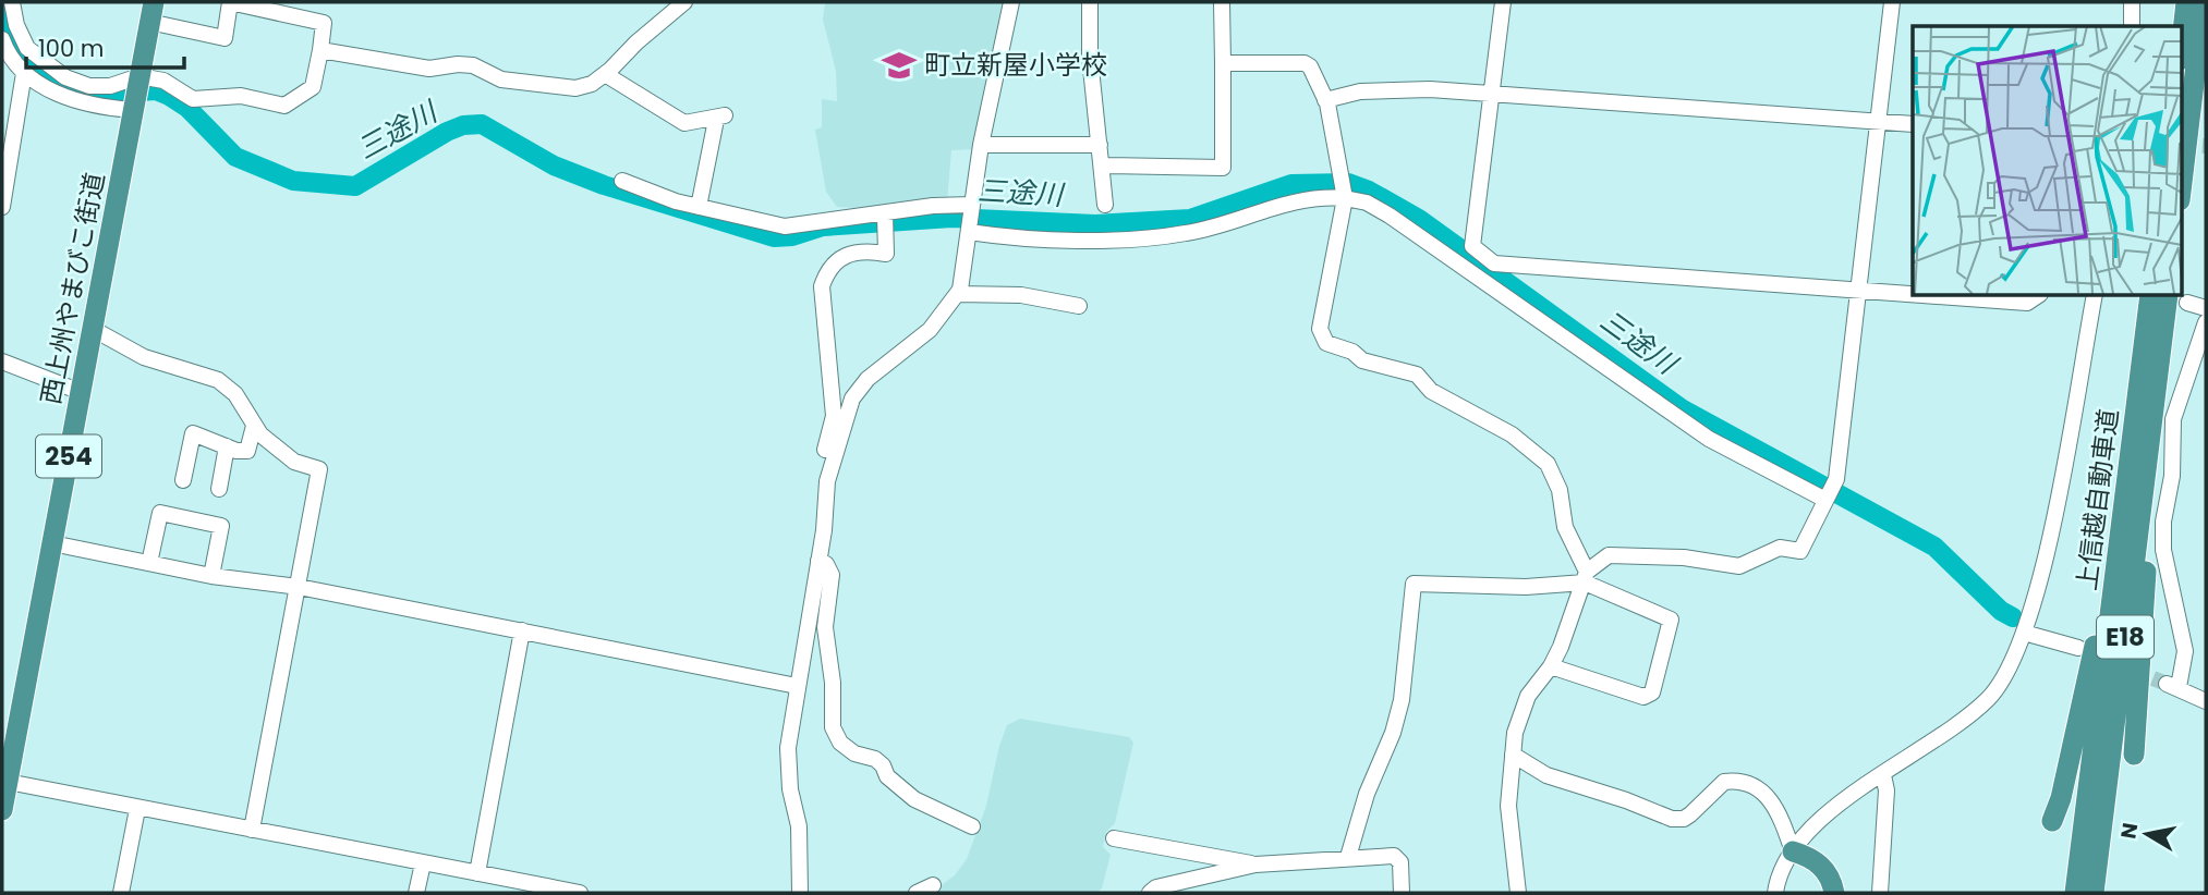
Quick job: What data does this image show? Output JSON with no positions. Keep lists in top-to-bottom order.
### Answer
{
  "streets": {
    "highway": [
      "西上州やまびこ街道",
      "254",
      "上信越自動車道",
      "E18"
    ]
  },
  "water": ["三途川"],
  "places": {
    "school or university": ["町立新屋小学校"]
  },
  "scale_bar": "100 m",
  "north": "left"
}
